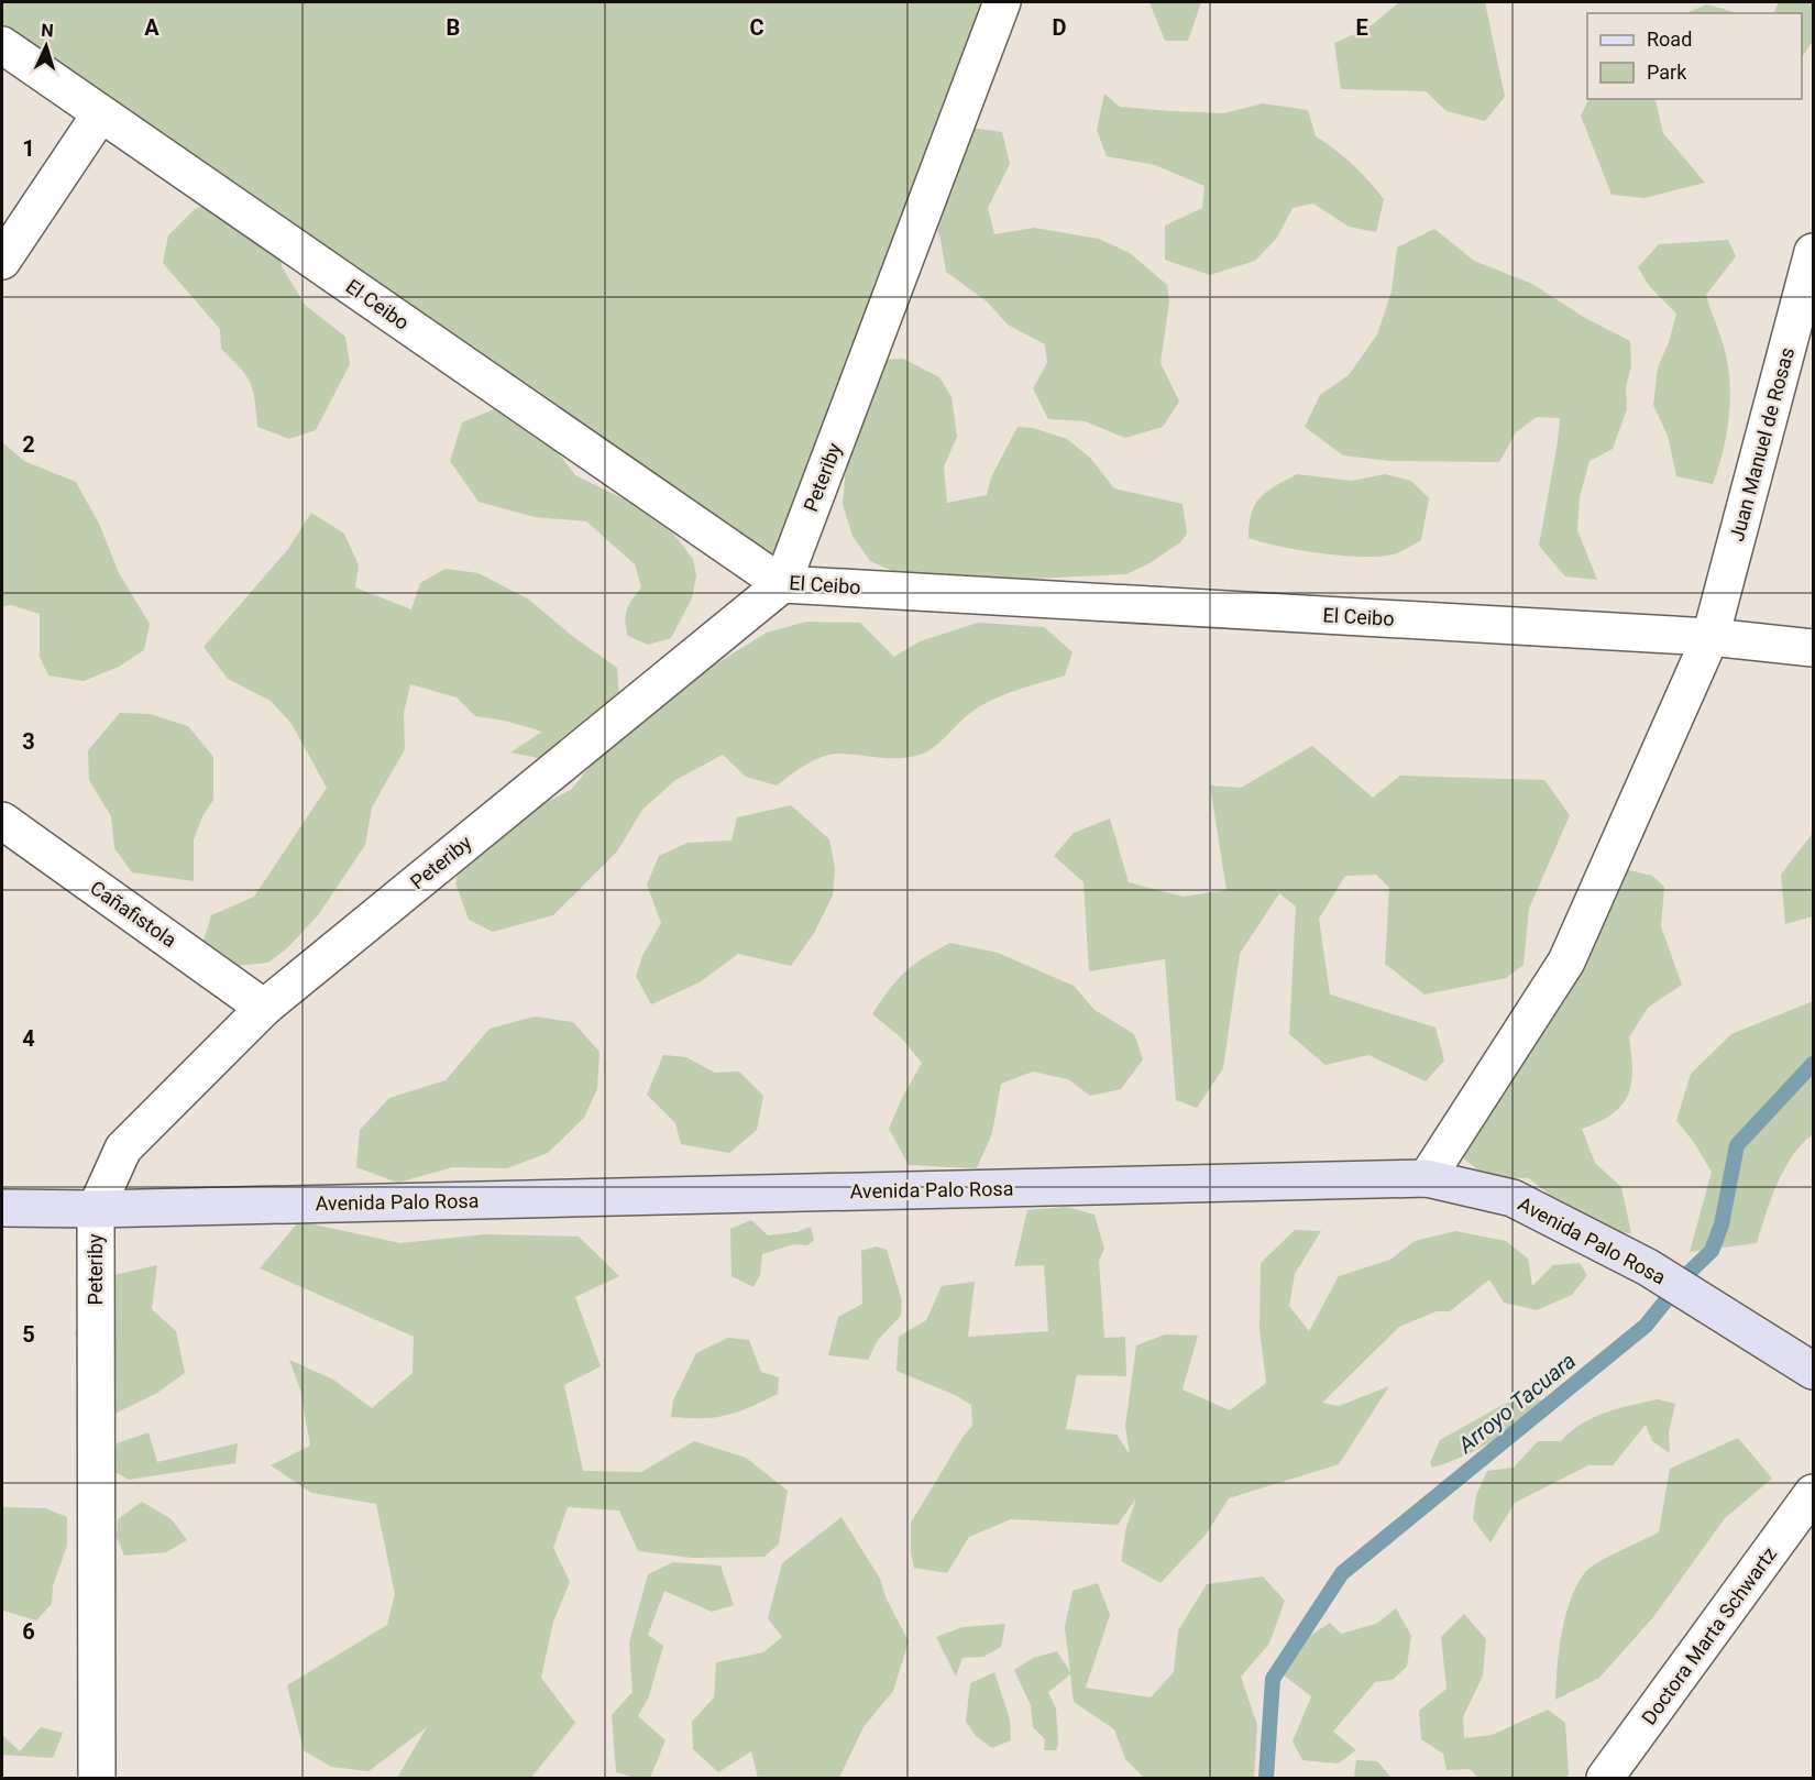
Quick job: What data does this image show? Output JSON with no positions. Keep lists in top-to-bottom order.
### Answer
{
  "streets": {
    "main road": ["Avenida Palo Rosa"],
    "street": [
      "El Ceibo",
      "Juan Manuel de Rosas",
      "Peteriby",
      "Cañafistola",
      "Doctora Marta Schwartz"
    ]
  },
  "crossings": [
    ["El Ceibo", "Juan Manuel de Rosas"],
    ["El Ceibo", "Peteriby"],
    ["Juan Manuel de Rosas", "Avenida Palo Rosa"],
    ["Peteriby", "Cañafistola"],
    ["Peteriby", "Avenida Palo Rosa"]
  ],
  "water": ["Arroyo Tacuara"],
  "legend": ["Road", "Park"],
  "north": "top",
  "grid": {
    "columns": [
      "A",
      "B",
      "C",
      "D",
      "E"
    ],
    "rows": [
      "1",
      "2",
      "3",
      "4",
      "5",
      "6"
    ]
  }
}
